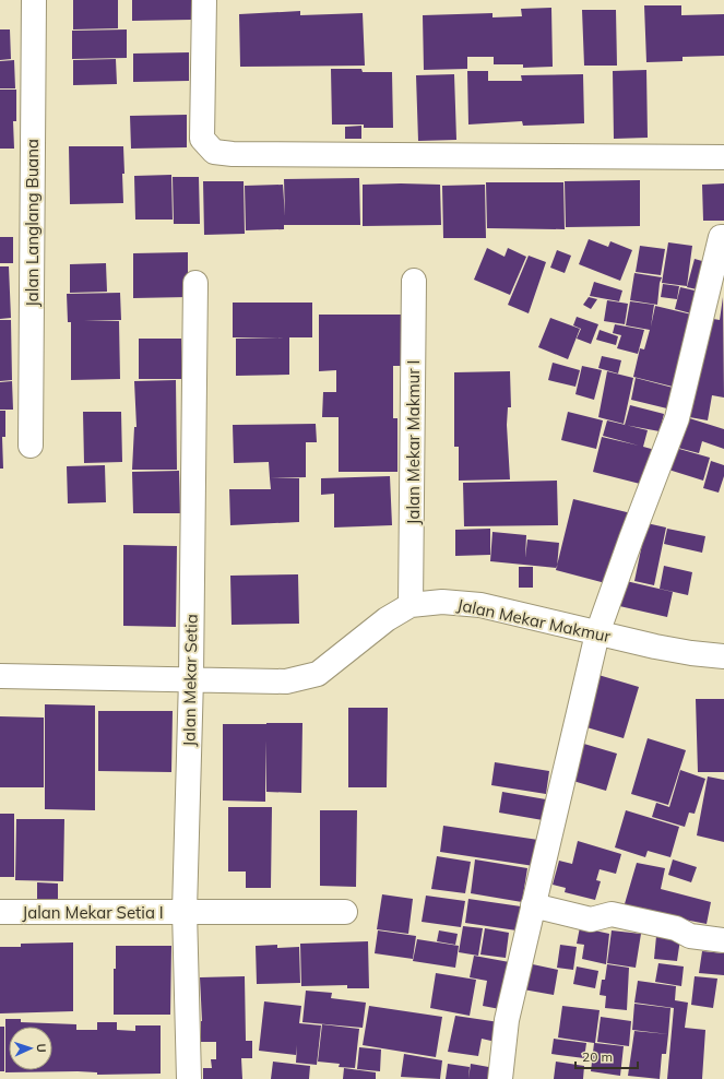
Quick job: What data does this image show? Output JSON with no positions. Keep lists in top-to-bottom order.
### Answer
{
  "streets": {
    "street": [
      "Jalan Langlang Buana",
      "Jalan Mekar Makmur I",
      "Jalan Mekar Makmur",
      "Jalan Mekar Setia",
      "Jalan Mekar Setia I"
    ]
  },
  "crossings": [
    ["Jalan Mekar Makmur I", "Jalan Mekar Makmur"],
    ["Jalan Mekar Makmur", "Jalan Mekar Setia"],
    ["Jalan Mekar Setia", "Jalan Mekar Setia I"]
  ],
  "scale_bar": "20 m",
  "north": "right"
}
